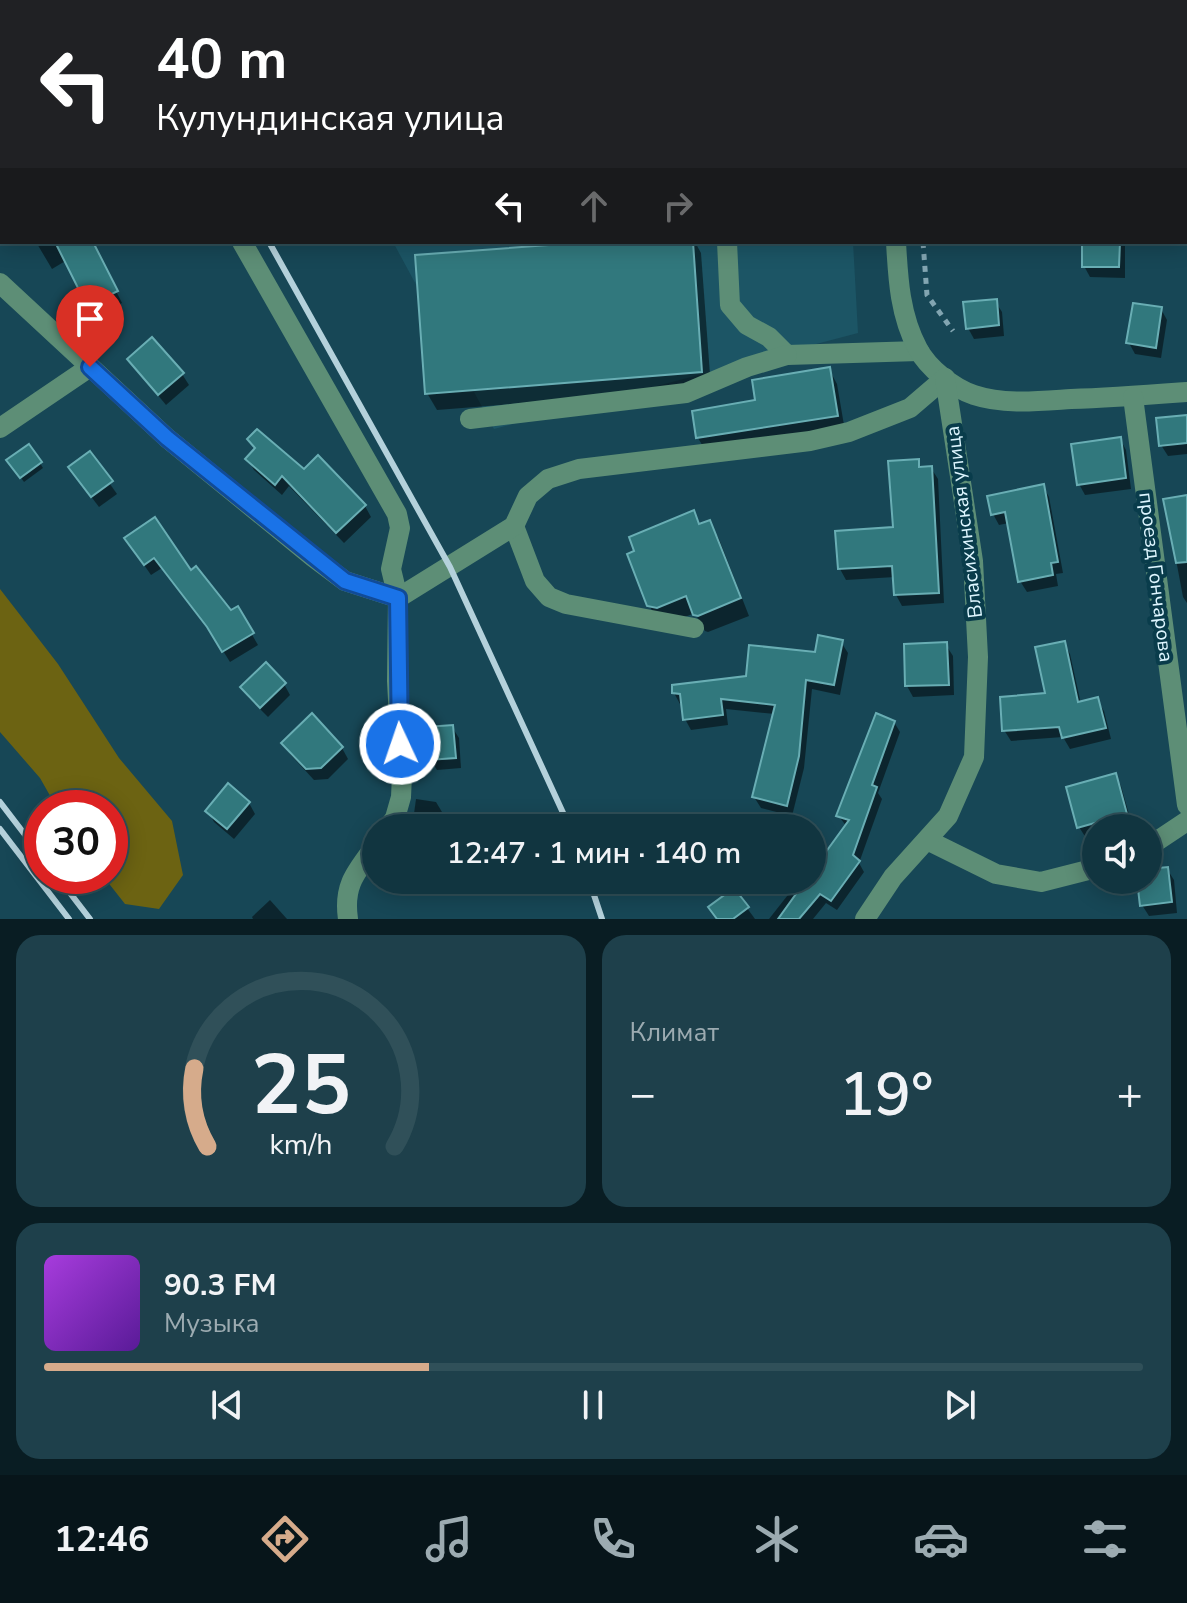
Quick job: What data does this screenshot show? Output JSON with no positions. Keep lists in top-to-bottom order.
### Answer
{
  "streets": {
    "street": ["Власихинская улица", "проезд Гончарова"]
  },
  "page": {
    "turn": ["40 m", "Кулундинская улица"],
    "limit": "30",
    "trip": "12:47 · 1 мин · 140 m",
    "tile": "Климат",
    "heat": ["−", "19°", "+"],
    "song": ["90.3 FM", "Музыка"],
    "tabs": "12:46",
    "gauge": ["25", "km/h"]
  }
}
